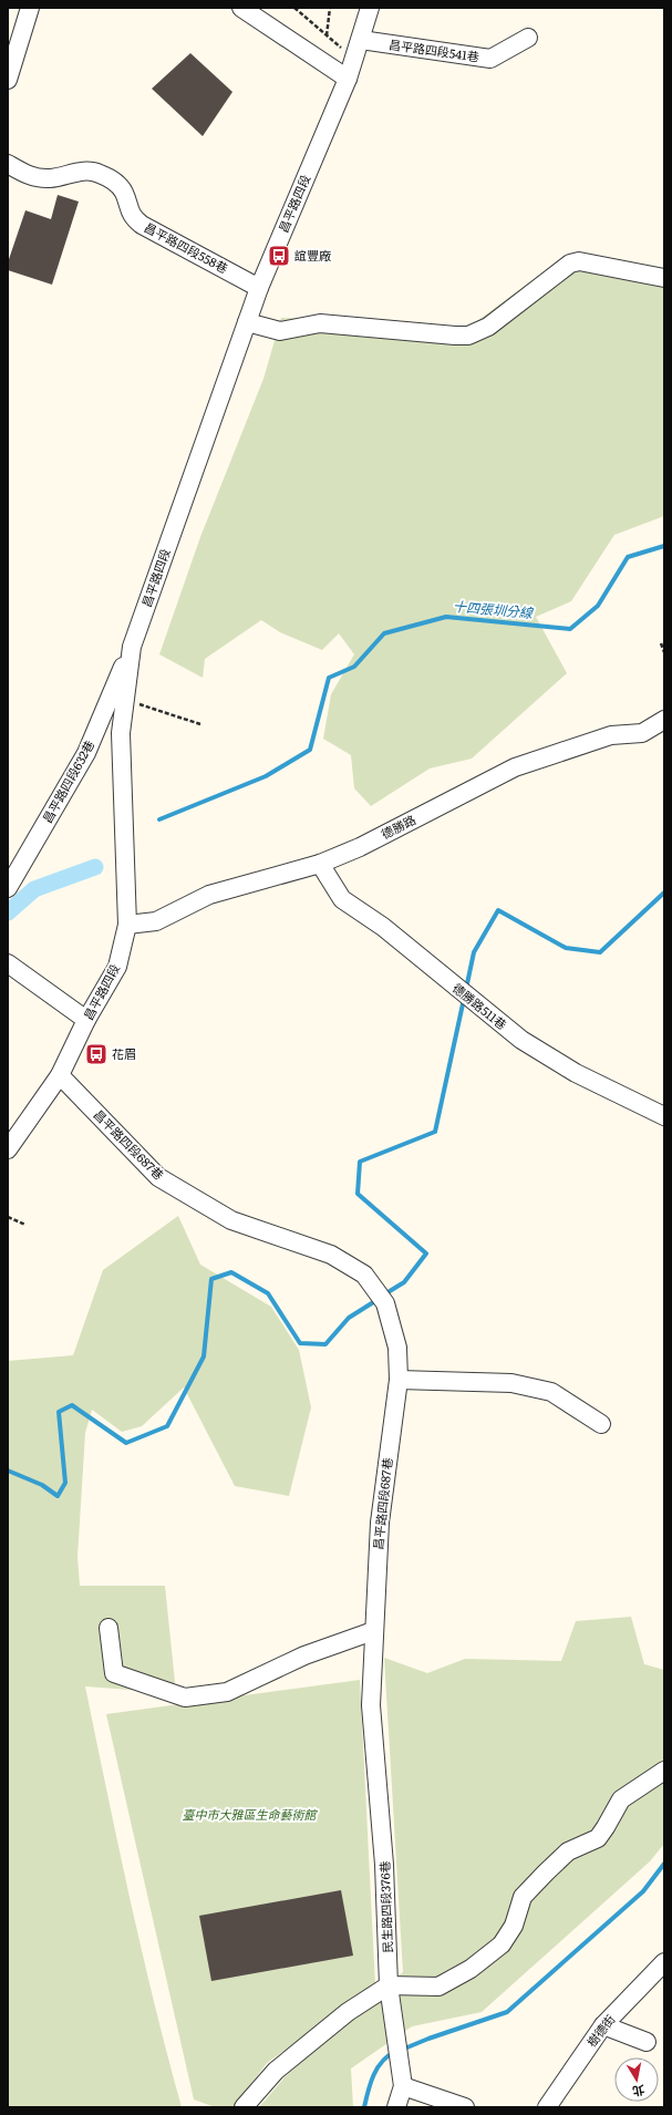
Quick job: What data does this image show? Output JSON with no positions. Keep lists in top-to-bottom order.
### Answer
{
  "streets": {
    "street": [
      "昌平路四段541巷",
      "昌平路四段",
      "昌平路四段558巷",
      "昌平路四段632巷",
      "德勝路",
      "德勝路511巷",
      "昌平路四段687巷",
      "民生路四段376巷",
      "樹德街"
    ]
  },
  "crossings": [
    ["昌平路四段541巷", "昌平路四段"],
    ["昌平路四段", "昌平路四段558巷"],
    ["昌平路四段", "昌平路四段632巷"],
    ["昌平路四段", "德勝路"],
    ["昌平路四段", "昌平路四段687巷"],
    ["德勝路", "德勝路511巷"],
    ["昌平路四段687巷", "民生路四段376巷"]
  ],
  "water": ["十四張圳分線"],
  "parks": ["臺中市大雅區生命藝術館"],
  "places": {
    "bus stop": ["誼豐廠", "花眉"]
  },
  "north": "bottom"
}
